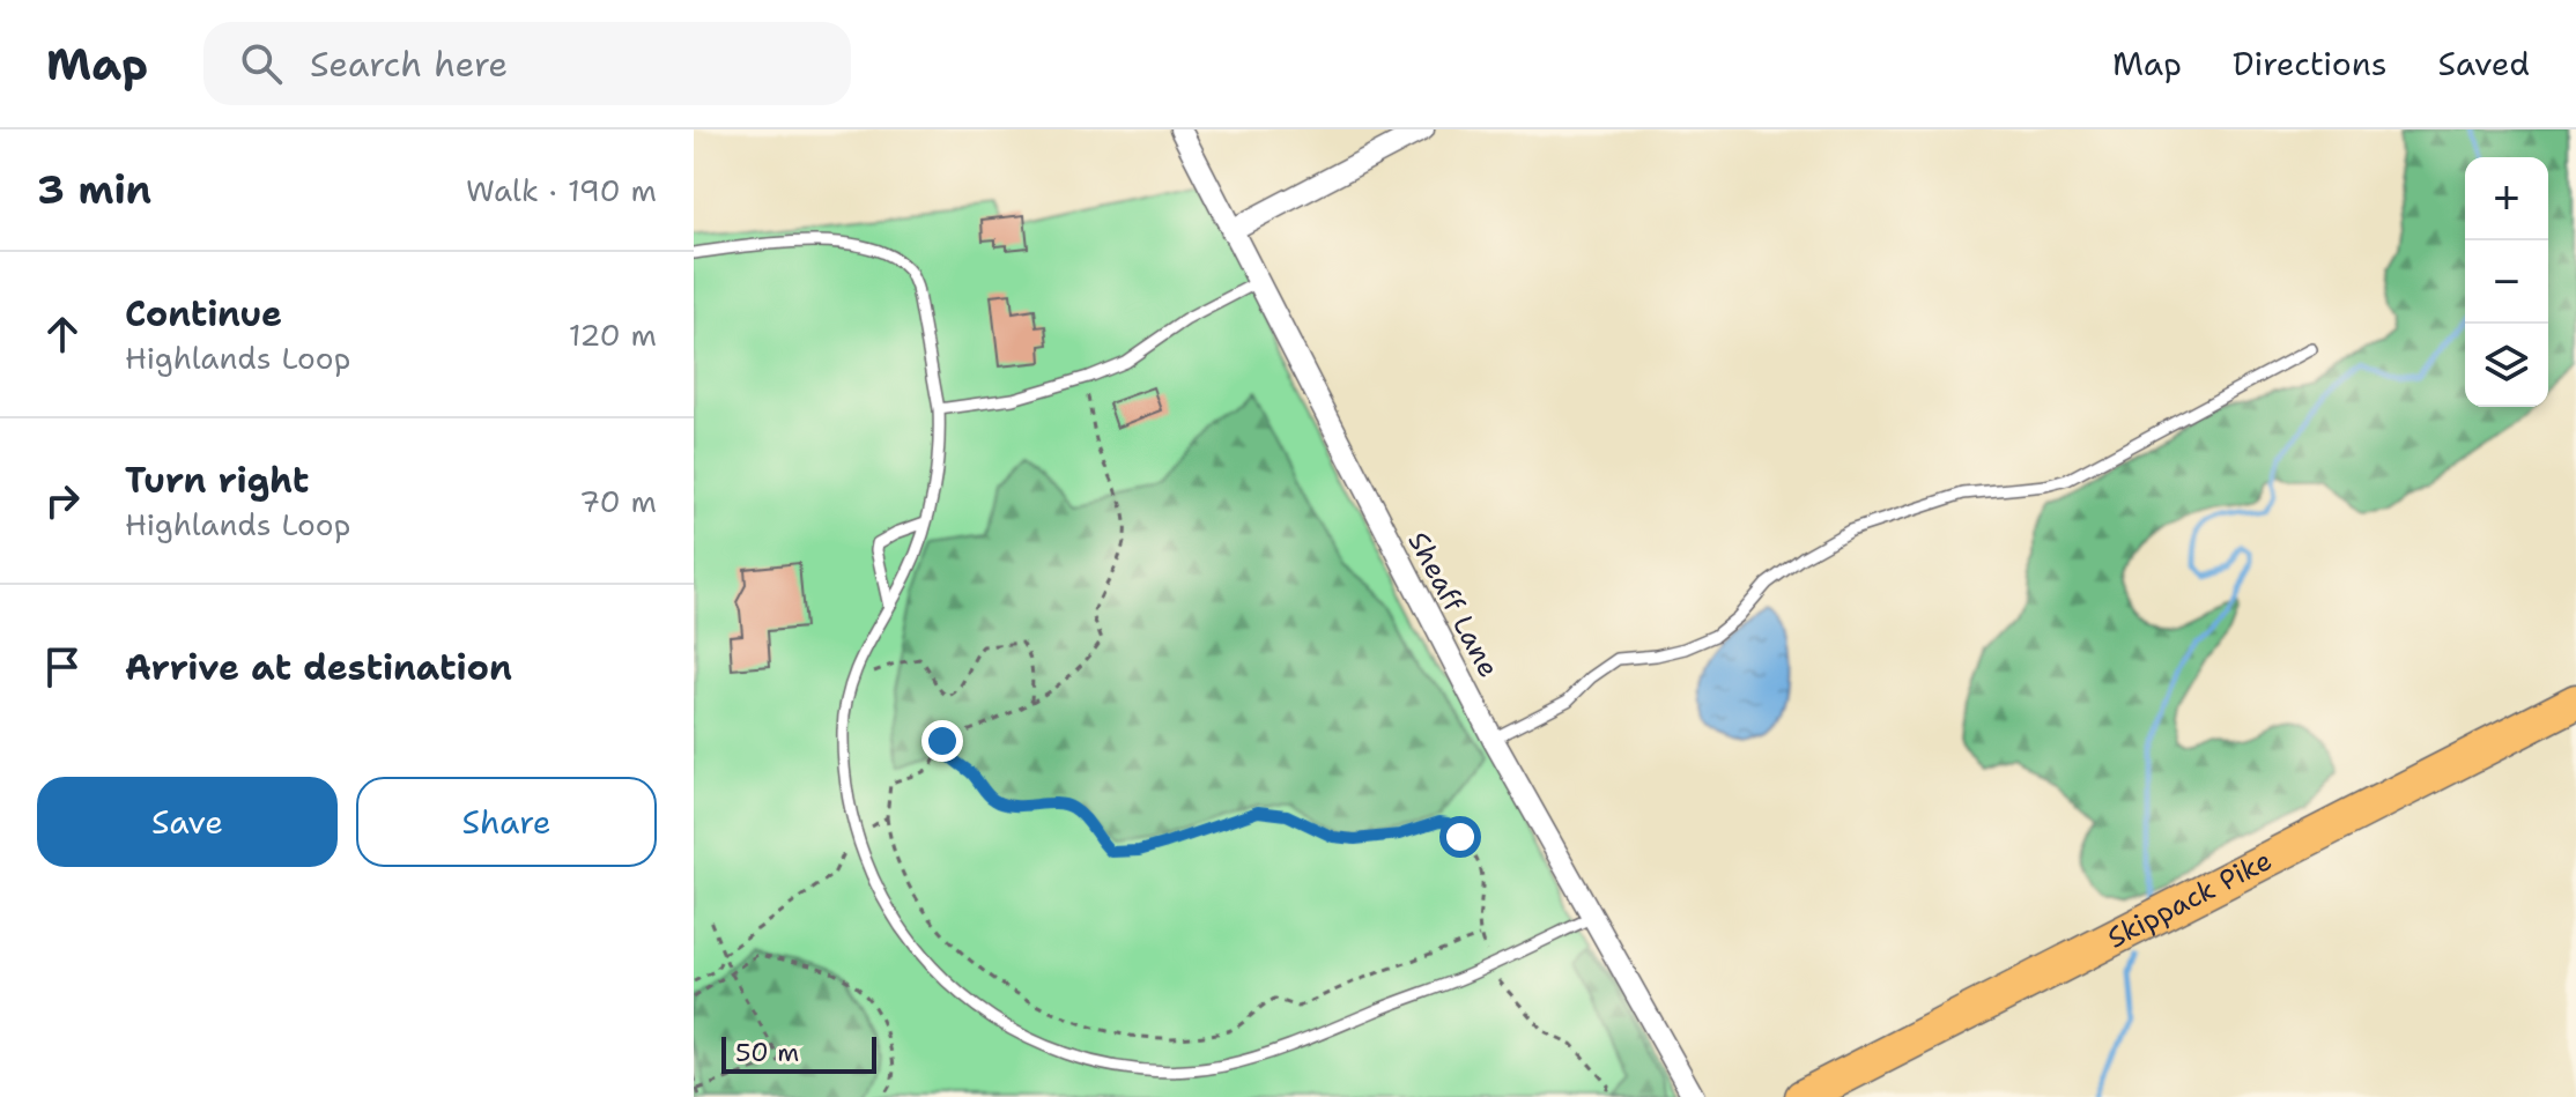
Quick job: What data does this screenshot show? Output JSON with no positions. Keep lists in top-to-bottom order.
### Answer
{
  "streets": {
    "main road": ["Skippack Pike"],
    "street": ["Sheaff Lane"]
  },
  "scale_bar": "50 m",
  "page": {
    "header": "Map",
    "search": "Search here",
    "nav": ["Map", "Directions", "Saved"],
    "heading": ["3 min", "Walk · 190 m"],
    "map_buttons": ["+", "−"],
    "list": [
      ["Continue", "Highlands Loop", "120 m"],
      ["Turn right", "Highlands Loop", "70 m"],
      "Arrive at destination"
    ],
    "buttons": ["Save", "Share"],
    "scale": "50 m"
  }
}
